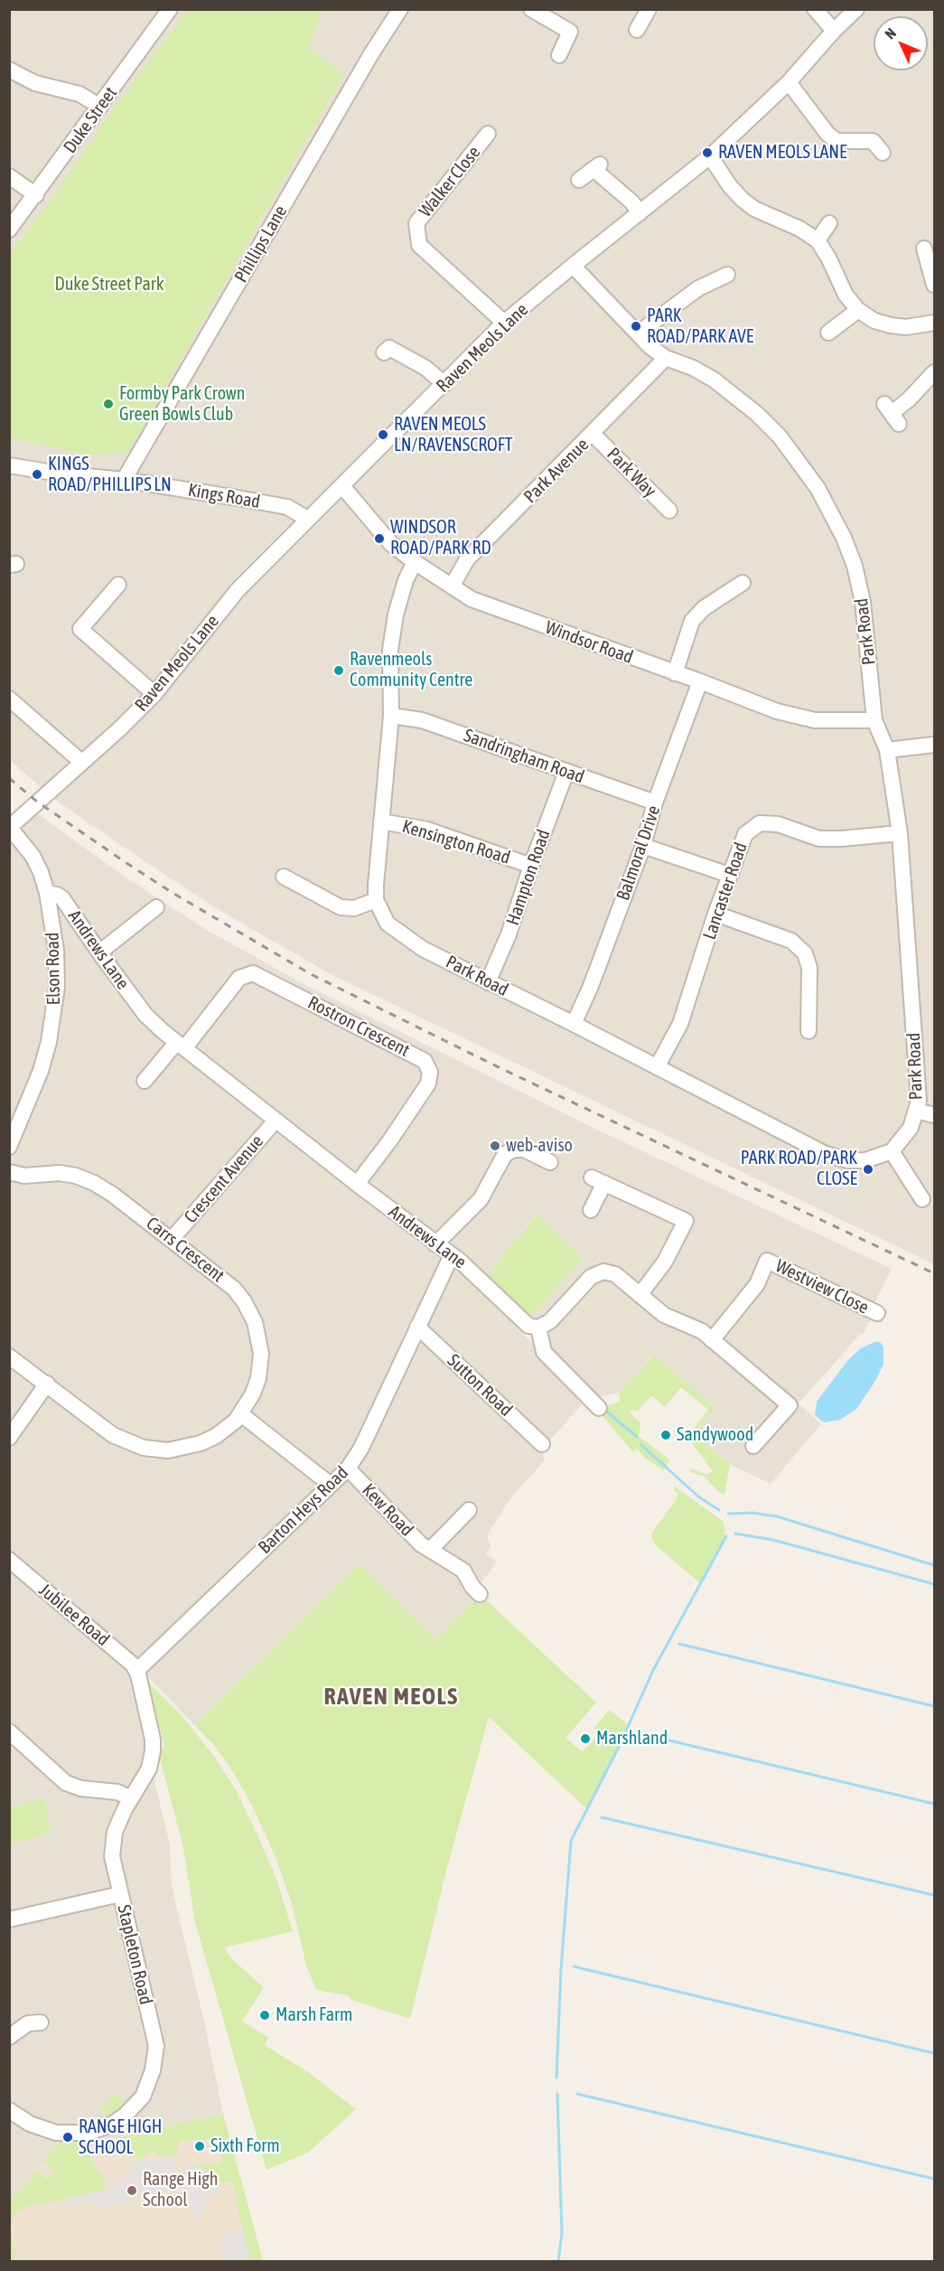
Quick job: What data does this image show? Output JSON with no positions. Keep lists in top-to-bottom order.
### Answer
{
  "streets": {
    "street": [
      "Duke Street",
      "Walker Close",
      "Phillips Lane",
      "Raven Meols Lane",
      "Park Avenue",
      "Park Way",
      "Kings Road",
      "Park Road",
      "Windsor Road",
      "Sandringham Road",
      "Kensington Road",
      "Balmoral Drive",
      "Hampton Road",
      "Lancaster Road",
      "Andrews Lane",
      "Elson Road",
      "Rostron Crescent",
      "Crescent Avenue",
      "Carrs Crescent",
      "Westview Close",
      "Sutton Road",
      "Barton Heys Road",
      "Kew Road",
      "Jubilee Road",
      "Stapleton Road"
    ]
  },
  "crossings": [
    ["Walker Close", "Raven Meols Lane"],
    ["Phillips Lane", "Kings Road"],
    ["Raven Meols Lane", "Kings Road"],
    ["Raven Meols Lane", "Park Road"],
    ["Raven Meols Lane", "Windsor Road"],
    ["Raven Meols Lane", "Elson Road"],
    ["Park Avenue", "Park Way"],
    ["Park Avenue", "Park Road"],
    ["Park Avenue", "Windsor Road"],
    ["Park Road", "Windsor Road"],
    ["Park Road", "Sandringham Road"],
    ["Park Road", "Kensington Road"],
    ["Park Road", "Balmoral Drive"],
    ["Park Road", "Hampton Road"],
    ["Park Road", "Lancaster Road"],
    ["Windsor Road", "Balmoral Drive"],
    ["Sandringham Road", "Balmoral Drive"],
    ["Sandringham Road", "Hampton Road"],
    ["Kensington Road", "Hampton Road"],
    ["Andrews Lane", "Elson Road"],
    ["Andrews Lane", "Rostron Crescent"],
    ["Andrews Lane", "Crescent Avenue"],
    ["Andrews Lane", "Barton Heys Road"],
    ["Crescent Avenue", "Carrs Crescent"],
    ["Sutton Road", "Barton Heys Road"],
    ["Barton Heys Road", "Kew Road"],
    ["Barton Heys Road", "Jubilee Road"],
    ["Barton Heys Road", "Stapleton Road"],
    ["Jubilee Road", "Stapleton Road"]
  ],
  "districts": ["RAVEN MEOLS"],
  "parks": ["Duke Street Park"],
  "places": [
    "RAVEN MEOLS LANE",
    "PARK ROAD/PARK AVE",
    "Formby Park Crown Green Bowls Club",
    "RAVEN MEOLS LN/RAVENSCROFT",
    "KINGS ROAD/PHILLIPS LN",
    "WINDSOR ROAD/PARK RD",
    "Ravenmeols Community Centre",
    "web-aviso",
    "PARK ROAD/PARK CLOSE",
    "Sandywood",
    "Marshland",
    "Marsh Farm",
    "RANGE HIGH SCHOOL",
    "Sixth Form",
    "Range High School"
  ],
  "north": "top left"
}
